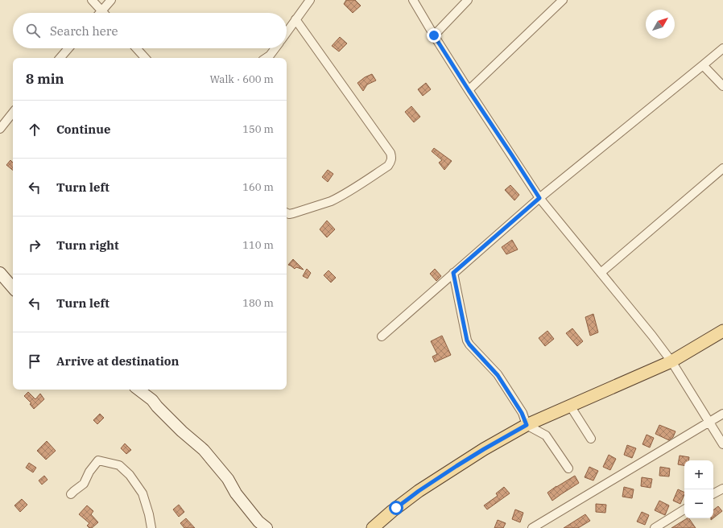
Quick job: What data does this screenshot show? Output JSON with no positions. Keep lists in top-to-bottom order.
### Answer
{
  "north": "top right",
  "page": {
    "search": "Search here",
    "heading": ["8 min", "Walk · 600 m"],
    "list": [
      ["Continue", "150 m"],
      ["Turn left", "160 m"],
      ["Turn right", "110 m"],
      ["Turn left", "180 m"],
      "Arrive at destination"
    ],
    "map_buttons": ["+", "−"]
  }
}
